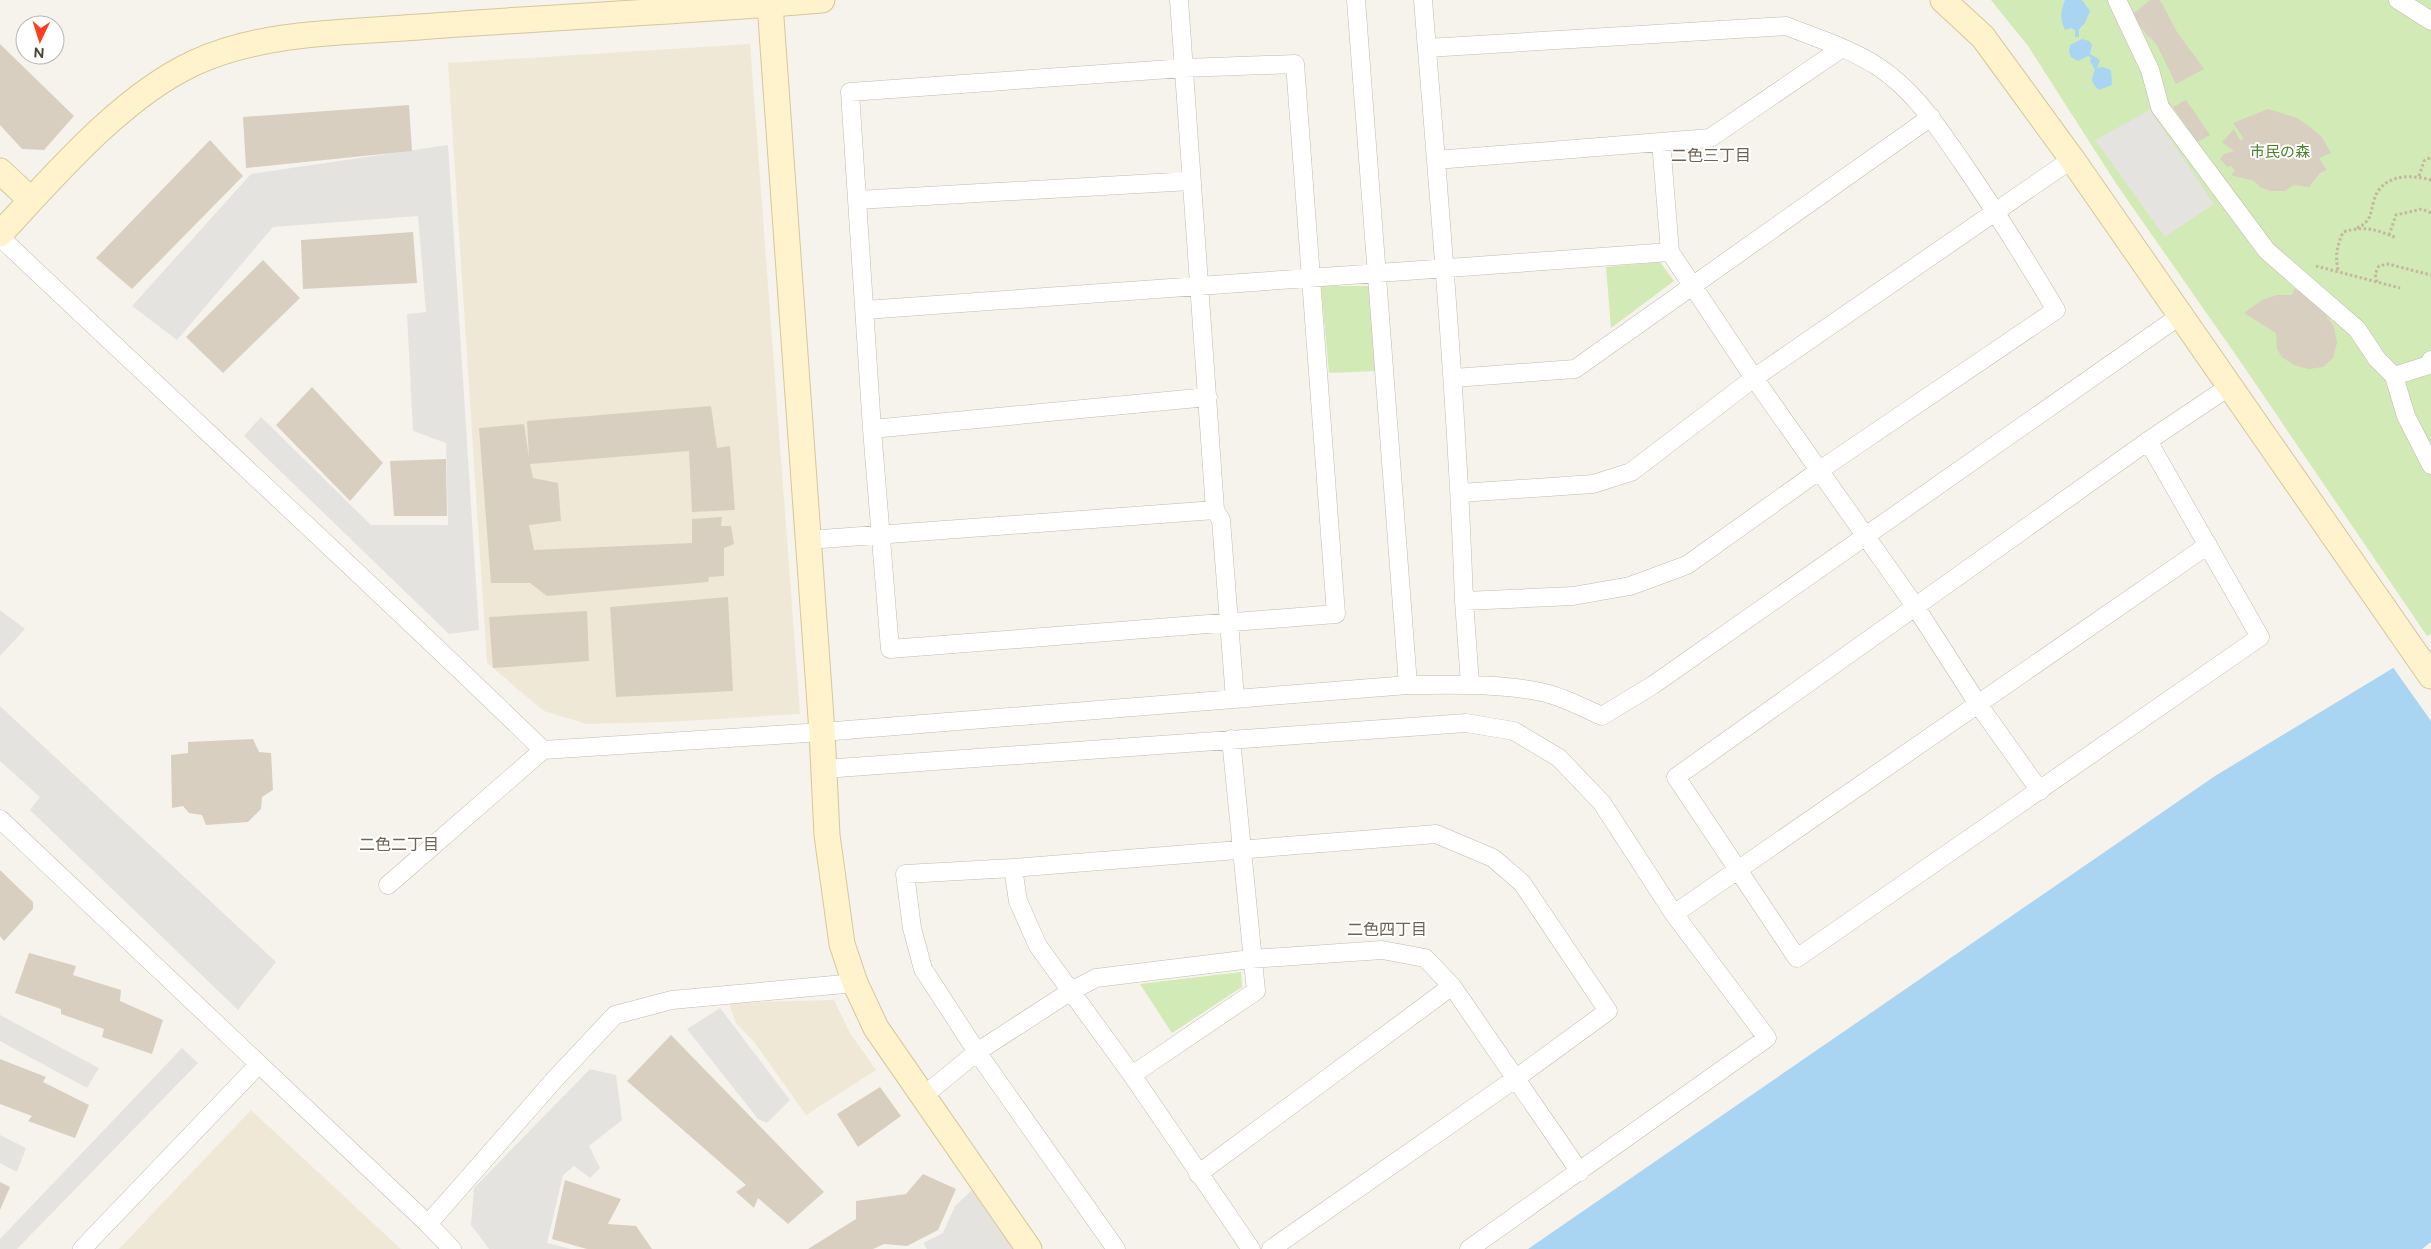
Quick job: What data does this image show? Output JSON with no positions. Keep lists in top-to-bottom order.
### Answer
{
  "districts": ["二色三丁目", "二色二丁目", "二色四丁目"],
  "parks": ["市民の森"],
  "north": "bottom"
}
